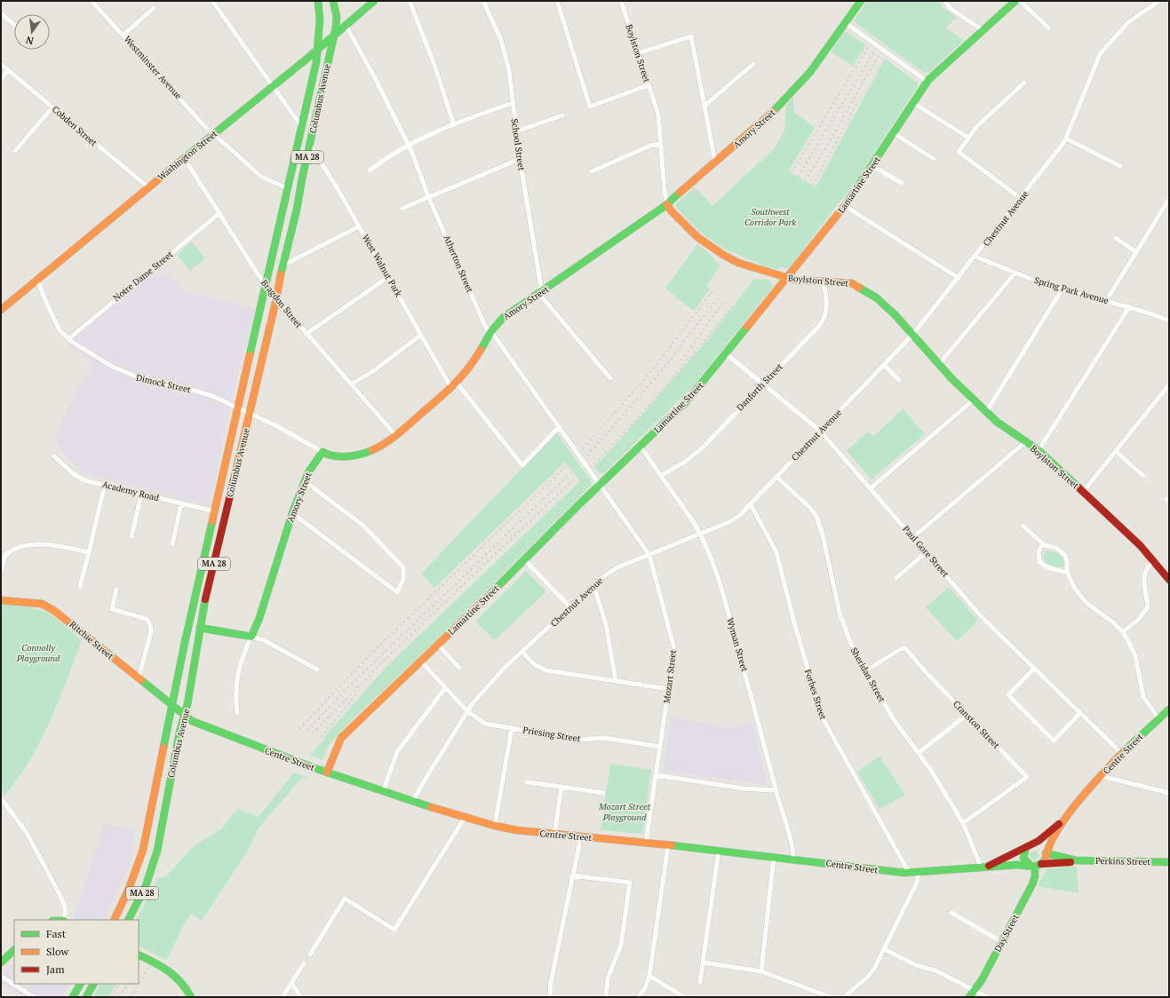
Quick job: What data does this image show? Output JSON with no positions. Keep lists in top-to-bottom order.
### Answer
{
  "streets": {
    "main road": [
      "Boylston Street",
      "Columbus Avenue",
      "Amory Street",
      "Washington Street",
      "MA 28",
      "Lamartine Street",
      "Ritchie Street",
      "Centre Street",
      "Perkins Street",
      "Day Street"
    ],
    "street": [
      "Westminster Avenue",
      "Cobden Street",
      "School Street",
      "Chestnut Avenue",
      "Atherton Street",
      "West Walnut Park",
      "Notre Dame Street",
      "Spring Park Avenue",
      "Bragdon Street",
      "Dimock Street",
      "Danforth Street",
      "Academy Road",
      "Paul Gore Street",
      "Wyman Street",
      "Sheridan Street",
      "Mozart Street",
      "Forbes Street",
      "Cranston Street",
      "Priesing Street"
    ]
  },
  "crossings": [
    ["Boylston Street", "Amory Street"],
    ["Boylston Street", "Lamartine Street"],
    ["Boylston Street", "Chestnut Avenue"],
    ["Boylston Street", "Danforth Street"],
    ["Westminster Avenue", "Columbus Avenue"],
    ["Westminster Avenue", "Washington Street"],
    ["Columbus Avenue", "Washington Street"],
    ["Columbus Avenue", "West Walnut Park"],
    ["Columbus Avenue", "Bragdon Street"],
    ["Columbus Avenue", "Dimock Street"],
    ["Columbus Avenue", "Academy Road"],
    ["Columbus Avenue", "Ritchie Street"],
    ["Columbus Avenue", "Centre Street"],
    ["Cobden Street", "Washington Street"],
    ["Amory Street", "School Street"],
    ["Amory Street", "Atherton Street"],
    ["Amory Street", "West Walnut Park"],
    ["Amory Street", "Bragdon Street"],
    ["Amory Street", "Dimock Street"],
    ["Washington Street", "Atherton Street"],
    ["Washington Street", "Bragdon Street"],
    ["Washington Street", "Dimock Street"],
    ["Lamartine Street", "Atherton Street"],
    ["Lamartine Street", "Paul Gore Street"],
    ["Lamartine Street", "Wyman Street"],
    ["Lamartine Street", "Mozart Street"],
    ["Lamartine Street", "Priesing Street"],
    ["Lamartine Street", "Centre Street"],
    ["Chestnut Avenue", "Spring Park Avenue"],
    ["Chestnut Avenue", "Paul Gore Street"],
    ["Chestnut Avenue", "Wyman Street"],
    ["Chestnut Avenue", "Sheridan Street"],
    ["Chestnut Avenue", "Mozart Street"],
    ["Chestnut Avenue", "Forbes Street"],
    ["Chestnut Avenue", "Priesing Street"],
    ["Chestnut Avenue", "Centre Street"],
    ["Atherton Street", "West Walnut Park"],
    ["Atherton Street", "Mozart Street"],
    ["Notre Dame Street", "Bragdon Street"],
    ["Notre Dame Street", "Dimock Street"],
    ["Danforth Street", "Paul Gore Street"],
    ["Danforth Street", "Wyman Street"],
    ["Paul Gore Street", "Centre Street"],
    ["Ritchie Street", "Centre Street"],
    ["Wyman Street", "Centre Street"],
    ["Sheridan Street", "Cranston Street"],
    ["Sheridan Street", "Centre Street"],
    ["Mozart Street", "Priesing Street"],
    ["Mozart Street", "Centre Street"],
    ["Forbes Street", "Centre Street"],
    ["Centre Street", "Perkins Street"],
    ["Centre Street", "Day Street"],
    ["Perkins Street", "Day Street"]
  ],
  "parks": ["Southwest Corridor Park", "Connolly Playground", "Mozart Street Playground"],
  "legend": ["Fast", "Slow", "Jam"],
  "north": "bottom"
}
